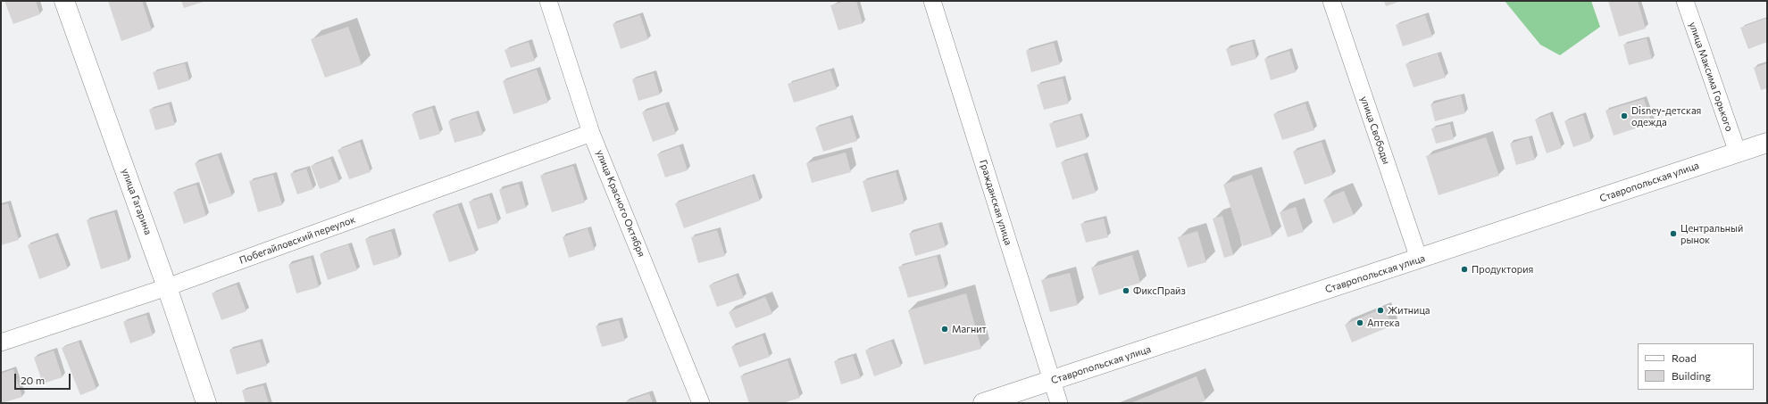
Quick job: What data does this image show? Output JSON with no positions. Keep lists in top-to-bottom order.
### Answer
{
  "streets": {
    "street": [
      "улица Максима Горького",
      "улица Свободы",
      "Ставропольская улица",
      "улица Гагарина",
      "Гражданская улица",
      "улица Красного Октября",
      "Побегайловский переулок"
    ]
  },
  "crossings": [
    ["улица Максима Горького", "Ставропольская улица"],
    ["улица Свободы", "Ставропольская улица"],
    ["Ставропольская улица", "Гражданская улица"],
    ["улица Гагарина", "Побегайловский переулок"],
    ["улица Красного Октября", "Побегайловский переулок"]
  ],
  "places": [
    "Disney-детская одежда",
    "Центральный рынок",
    "Продуктория",
    "ФиксПрайз",
    "Житница",
    "Аптека",
    "Магнит"
  ],
  "legend": ["Road", "Building"],
  "scale_bar": "20 m"
}
